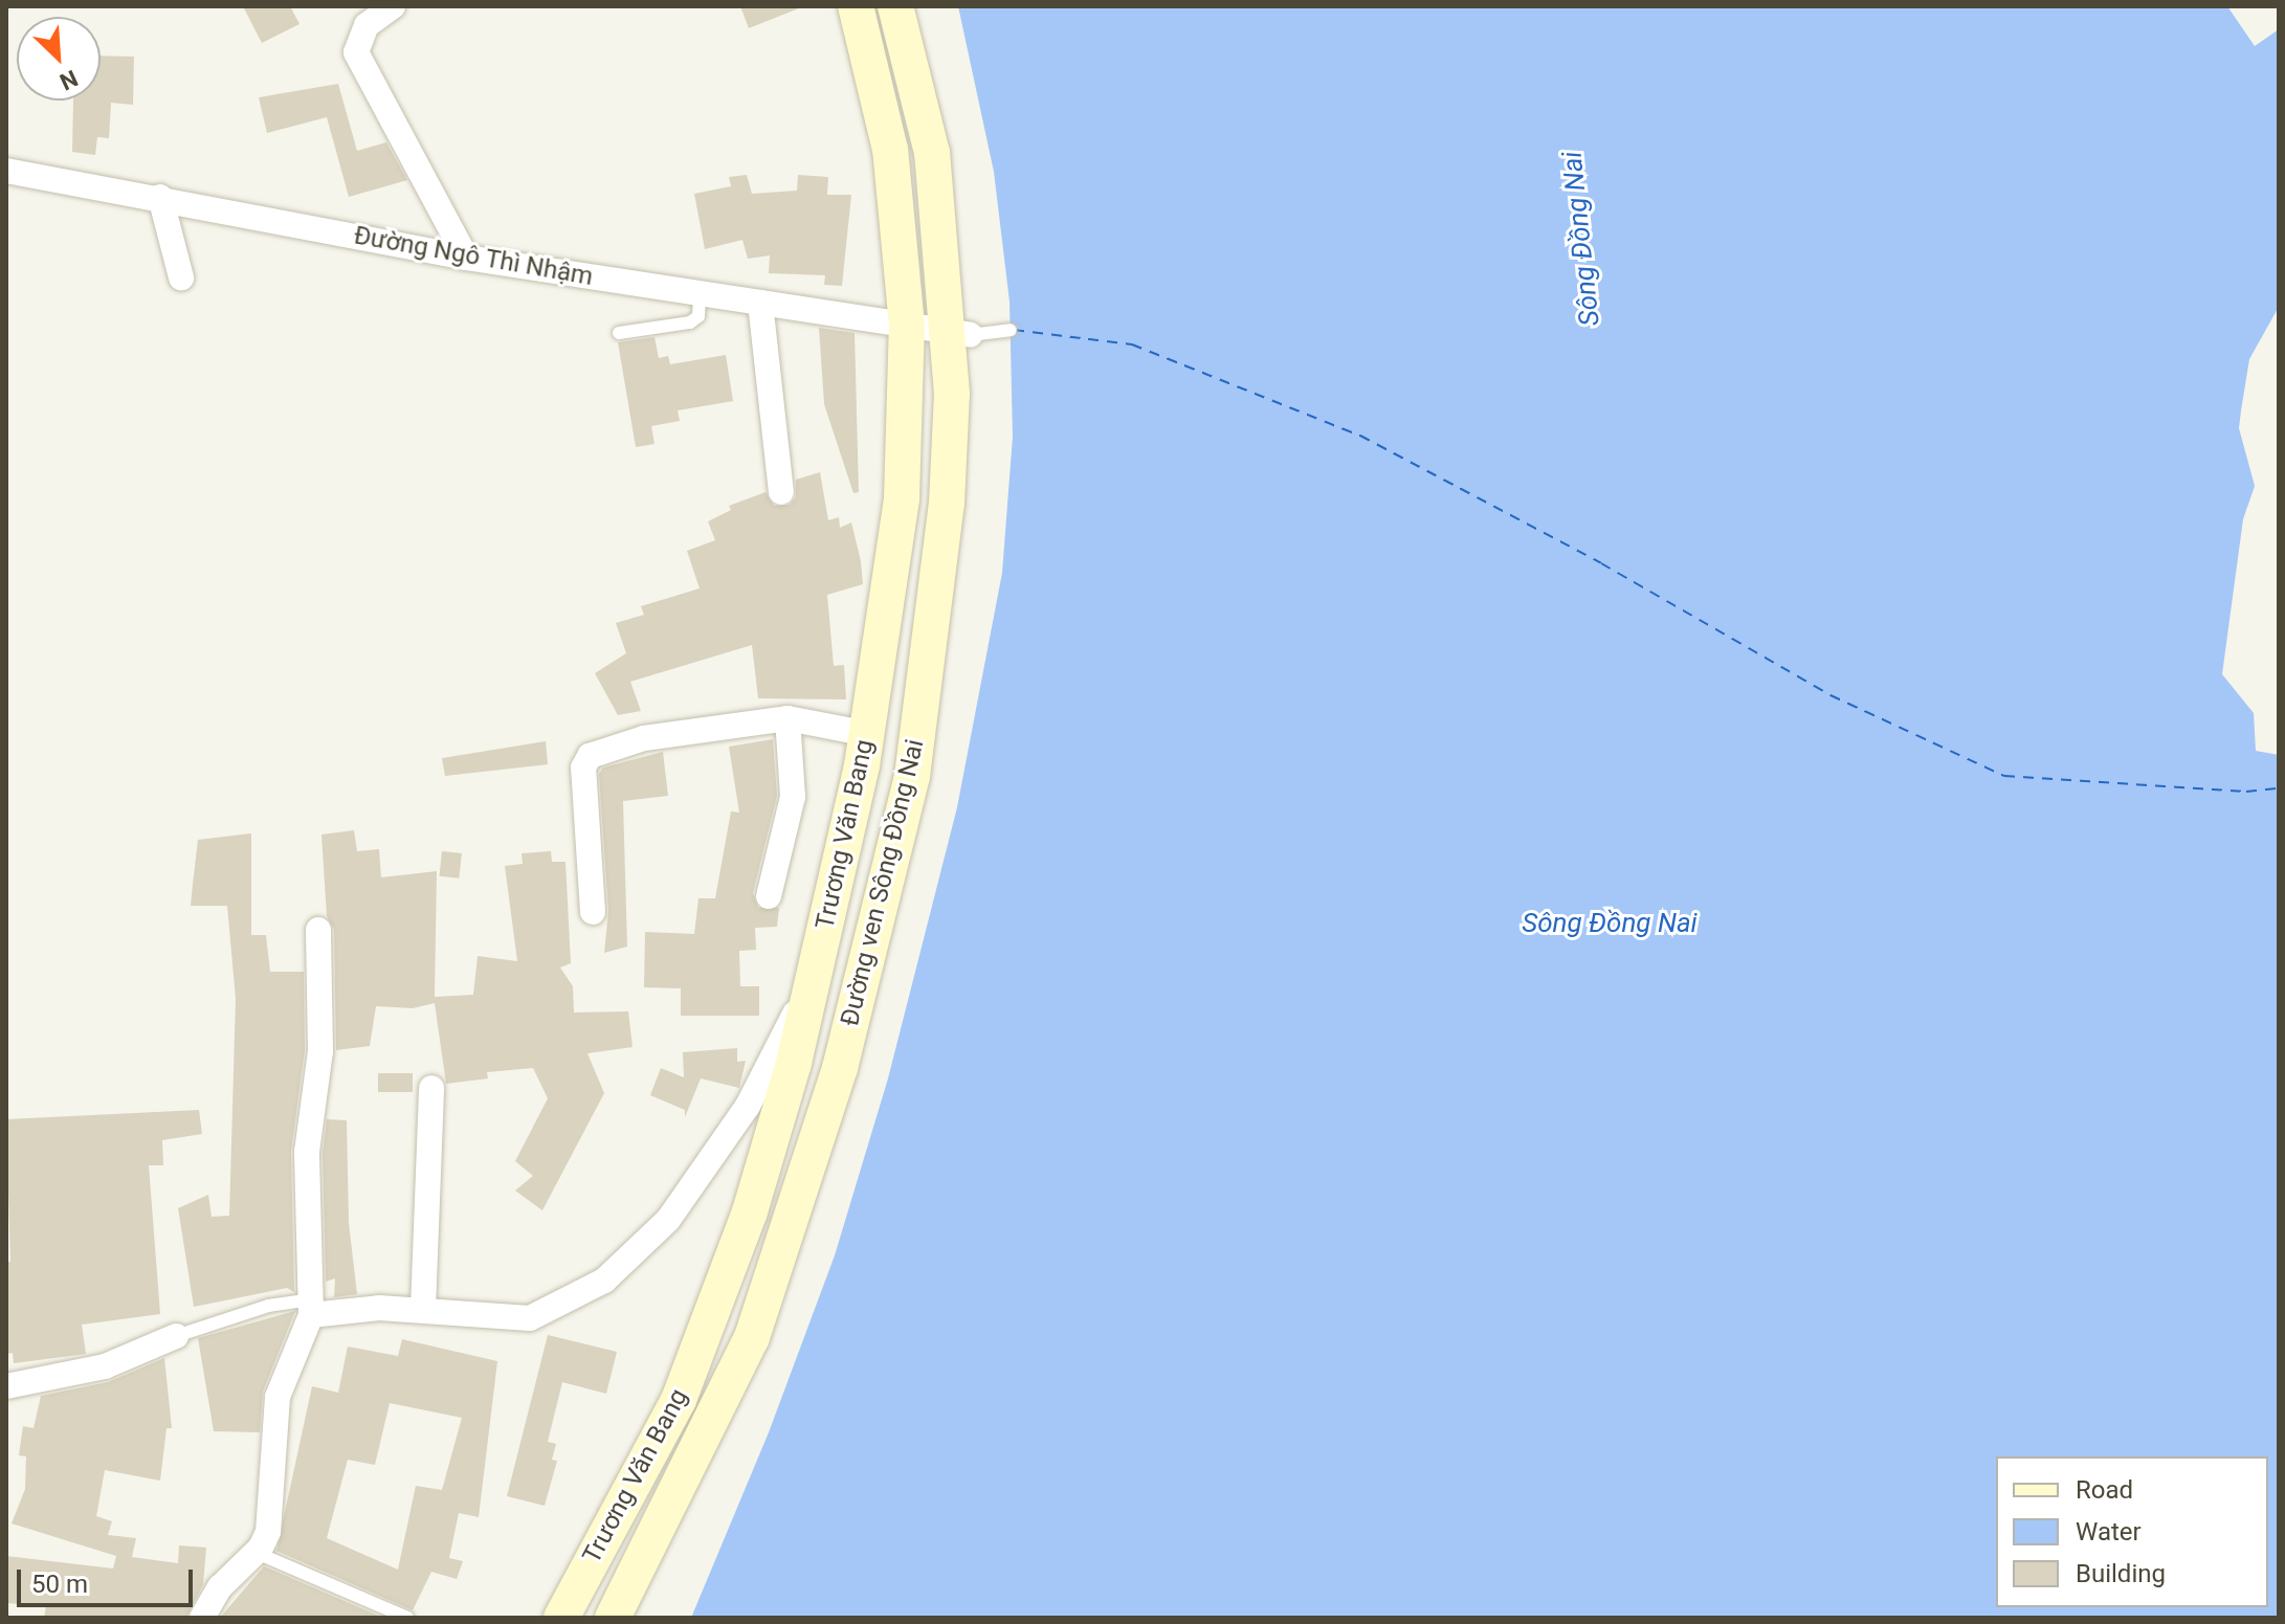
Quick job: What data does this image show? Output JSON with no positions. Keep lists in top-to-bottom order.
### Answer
{
  "streets": {
    "main road": ["Trương Văn Bang", "Đường ven Sông Đồng Nai"],
    "street": ["Đường Ngô Thì Nhậm"]
  },
  "crossings": [
    ["Đường Ngô Thì Nhậm", "Trương Văn Bang"],
    ["Đường Ngô Thì Nhậm", "Đường ven Sông Đồng Nai"]
  ],
  "water": ["Sông Đồng Nai"],
  "legend": ["Road", "Water", "Building"],
  "scale_bar": "50 m",
  "north": "bottom right"
}
